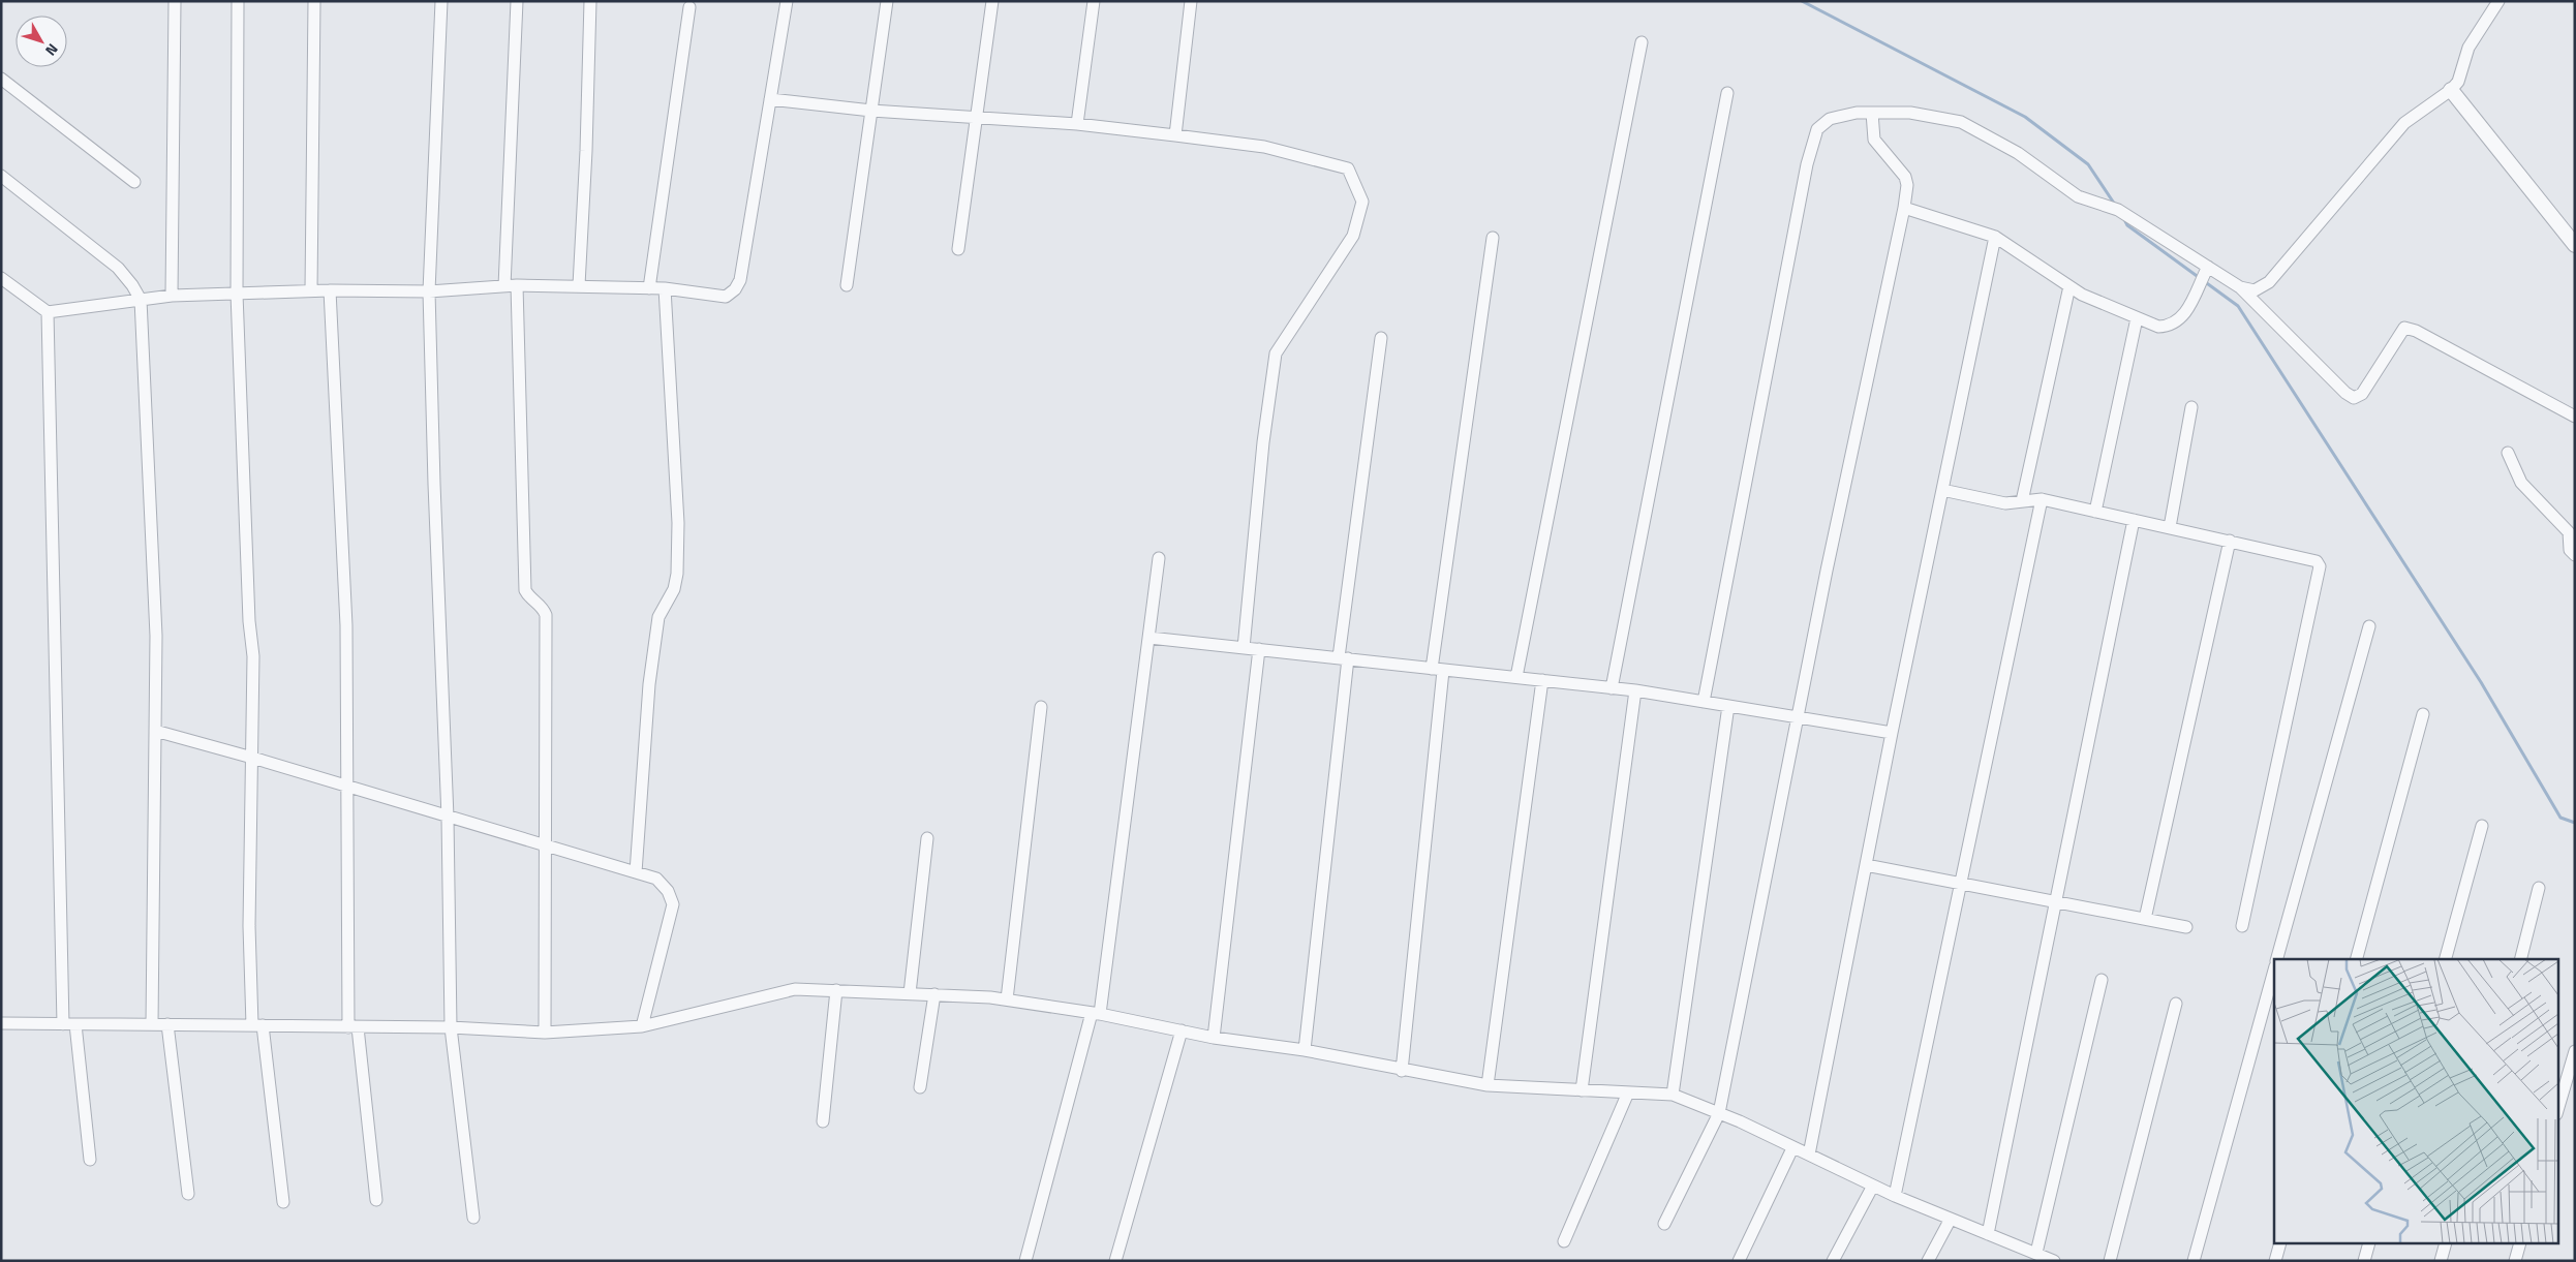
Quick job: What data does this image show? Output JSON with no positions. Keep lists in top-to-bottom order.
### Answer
{
  "north": "bottom right"
}
